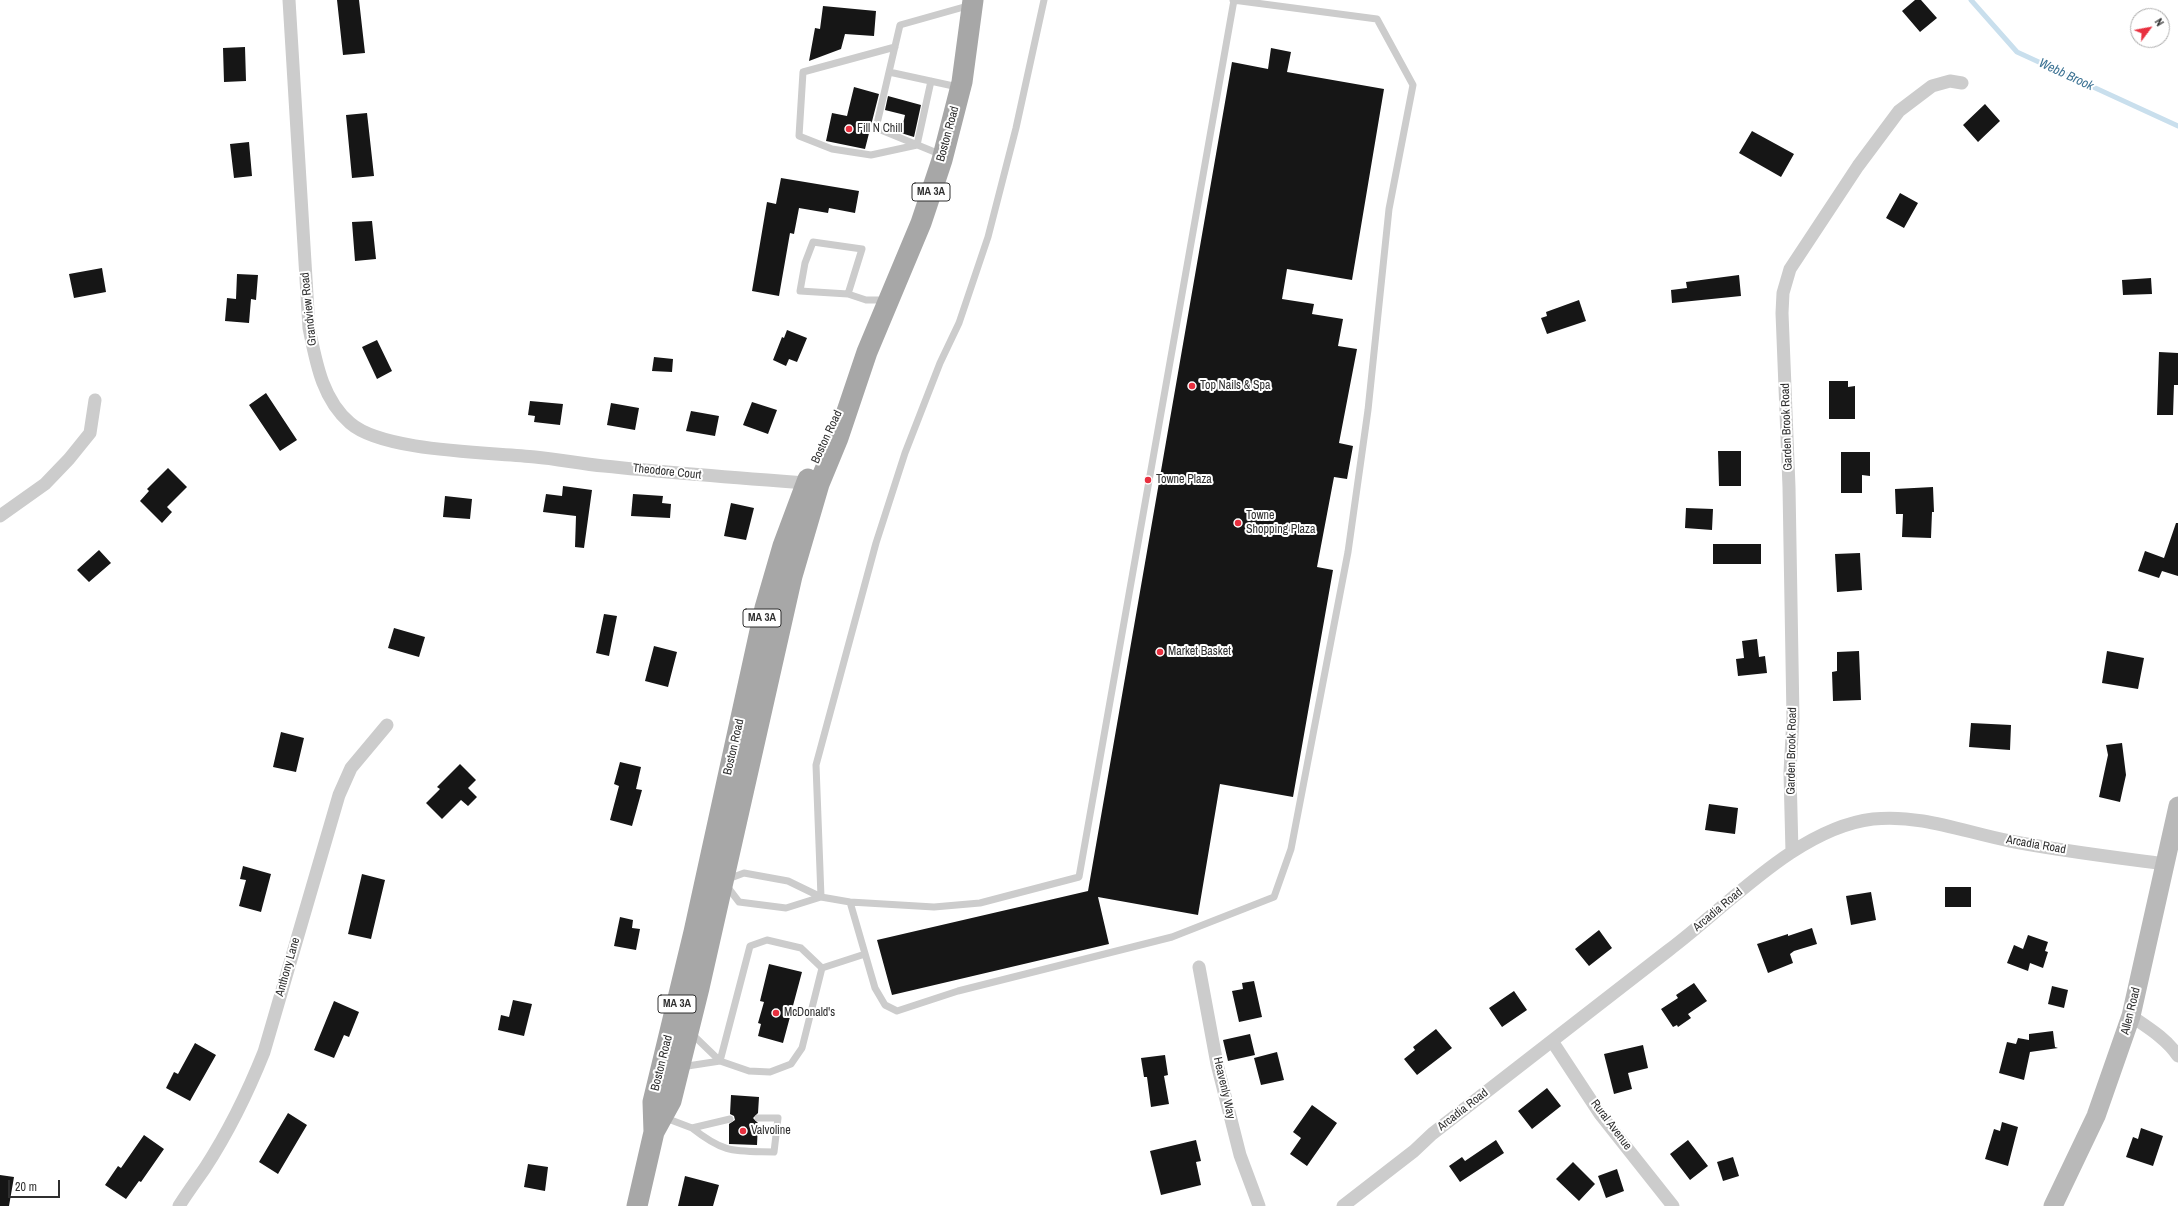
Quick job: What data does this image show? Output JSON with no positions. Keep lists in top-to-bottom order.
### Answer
{
  "streets": {
    "main road": ["Boston Road", "MA 3A"],
    "street": [
      "Grandview Road",
      "Garden Brook Road",
      "Theodore Court",
      "Arcadia Road",
      "Anthony Lane",
      "Allen Road",
      "Heavenly Way",
      "Rural Avenue"
    ]
  },
  "crossings": [
    ["Boston Road", "Theodore Court"],
    ["Grandview Road", "Theodore Court"],
    ["Garden Brook Road", "Arcadia Road"],
    ["Arcadia Road", "Allen Road"],
    ["Arcadia Road", "Rural Avenue"]
  ],
  "water": ["Webb Brook"],
  "places": [
    "Fill N Chill",
    "Top Nails & Spa",
    "Towne Plaza",
    "Towne Shopping Plaza",
    "Market Basket",
    "McDonald's",
    "Valvoline"
  ],
  "scale_bar": "20 m",
  "north": "top right"
}
